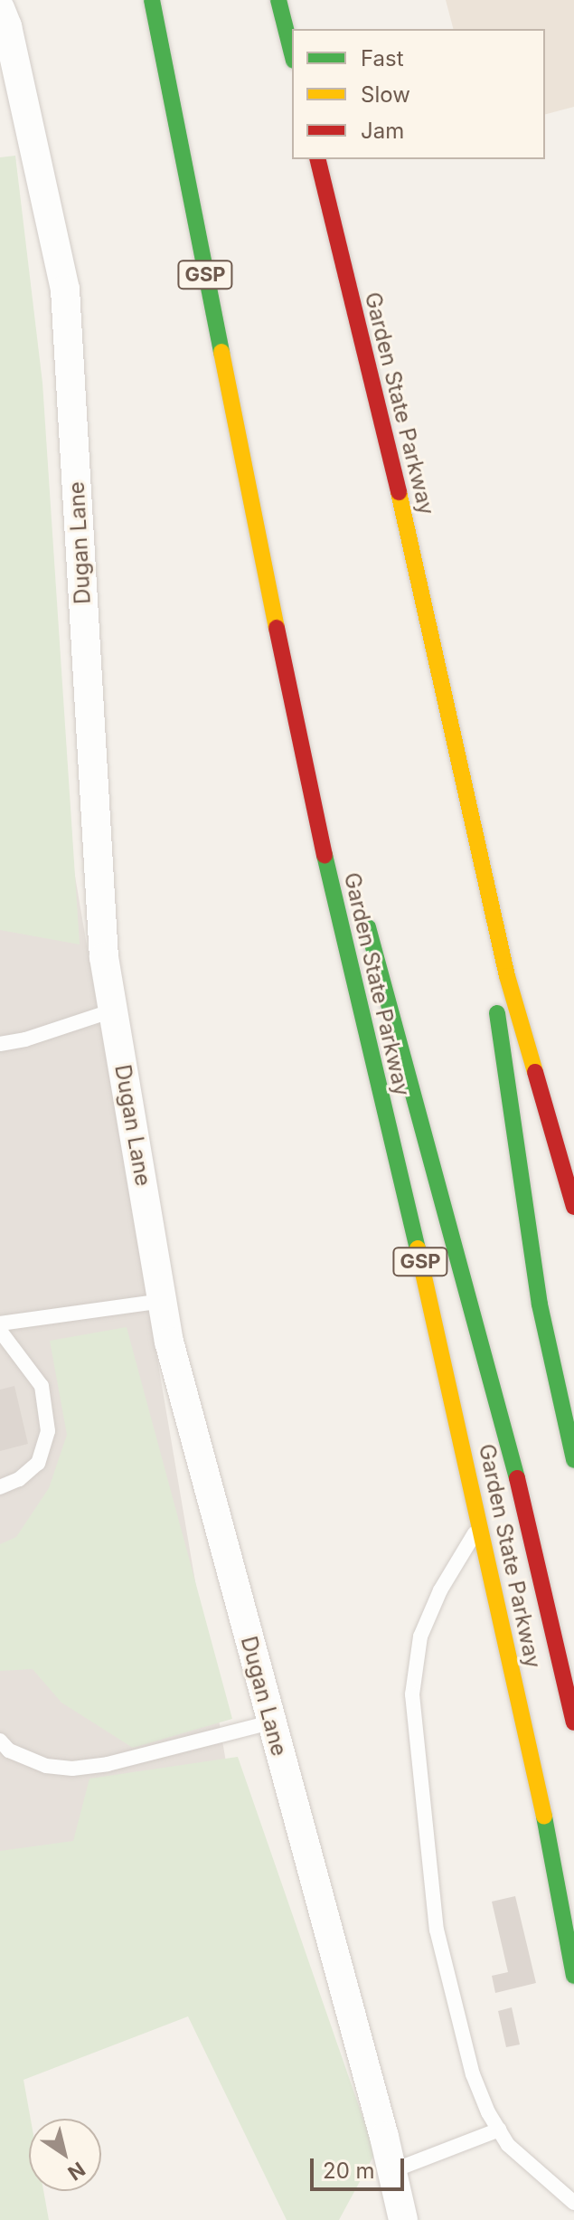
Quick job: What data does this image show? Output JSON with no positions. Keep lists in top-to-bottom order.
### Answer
{
  "streets": {
    "highway": ["GSP", "Garden State Parkway"],
    "street": ["Dugan Lane"]
  },
  "legend": ["Fast", "Slow", "Jam"],
  "scale_bar": "20 m",
  "north": "bottom right"
}
